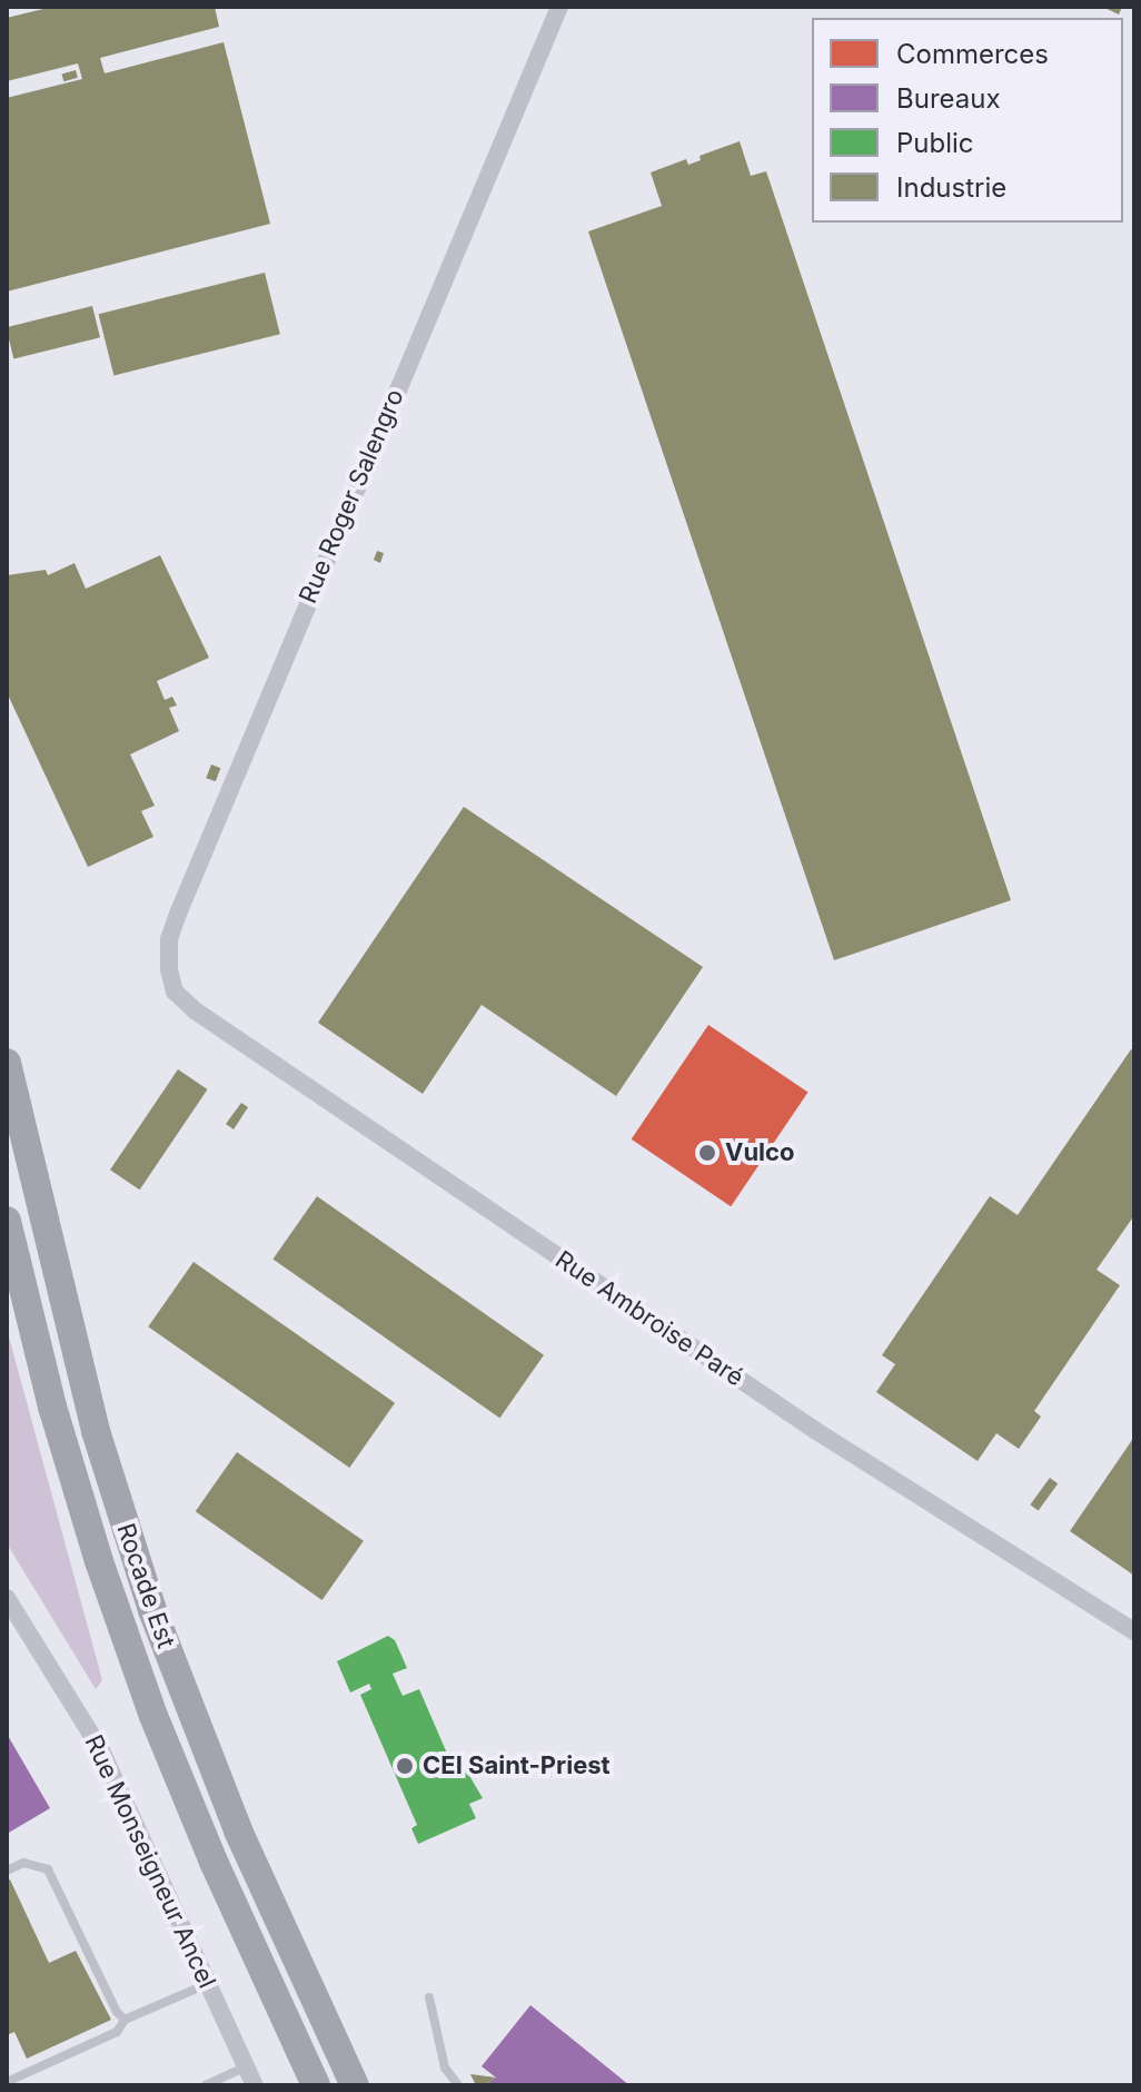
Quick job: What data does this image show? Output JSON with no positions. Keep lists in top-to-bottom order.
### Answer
{
  "streets": {
    "highway": ["Rocade Est"],
    "street": ["Rue Roger Salengro", "Rue Ambroise Paré", "Rue Monseigneur Ancel"]
  },
  "crossings": [
    ["Rue Roger Salengro", "Rue Ambroise Paré"]
  ],
  "places": ["Vulco", "CEI Saint-Priest"],
  "legend": [
    "Commerces",
    "Bureaux",
    "Public",
    "Industrie"
  ]
}
